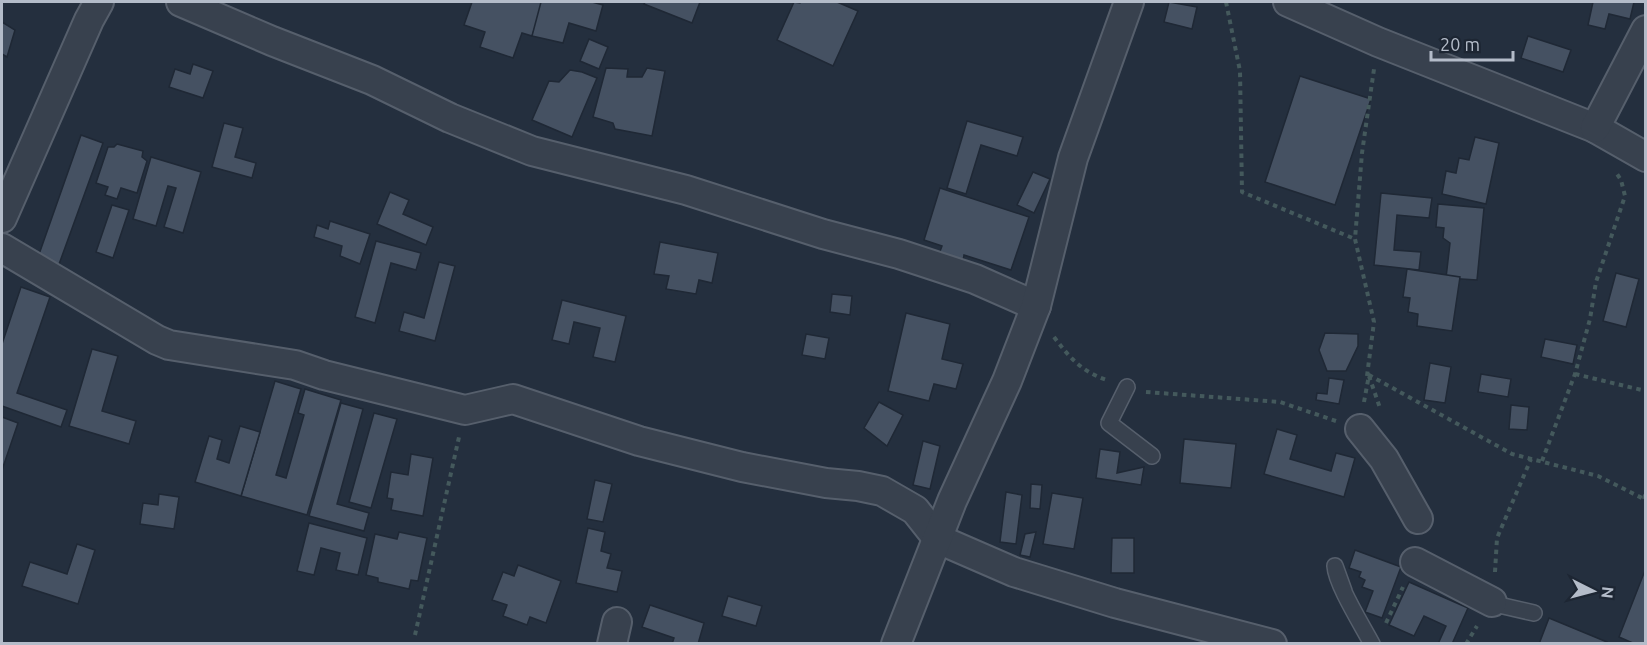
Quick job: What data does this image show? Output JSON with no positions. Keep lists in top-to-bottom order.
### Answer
{
  "scale_bar": "20 m",
  "north": "right"
}
